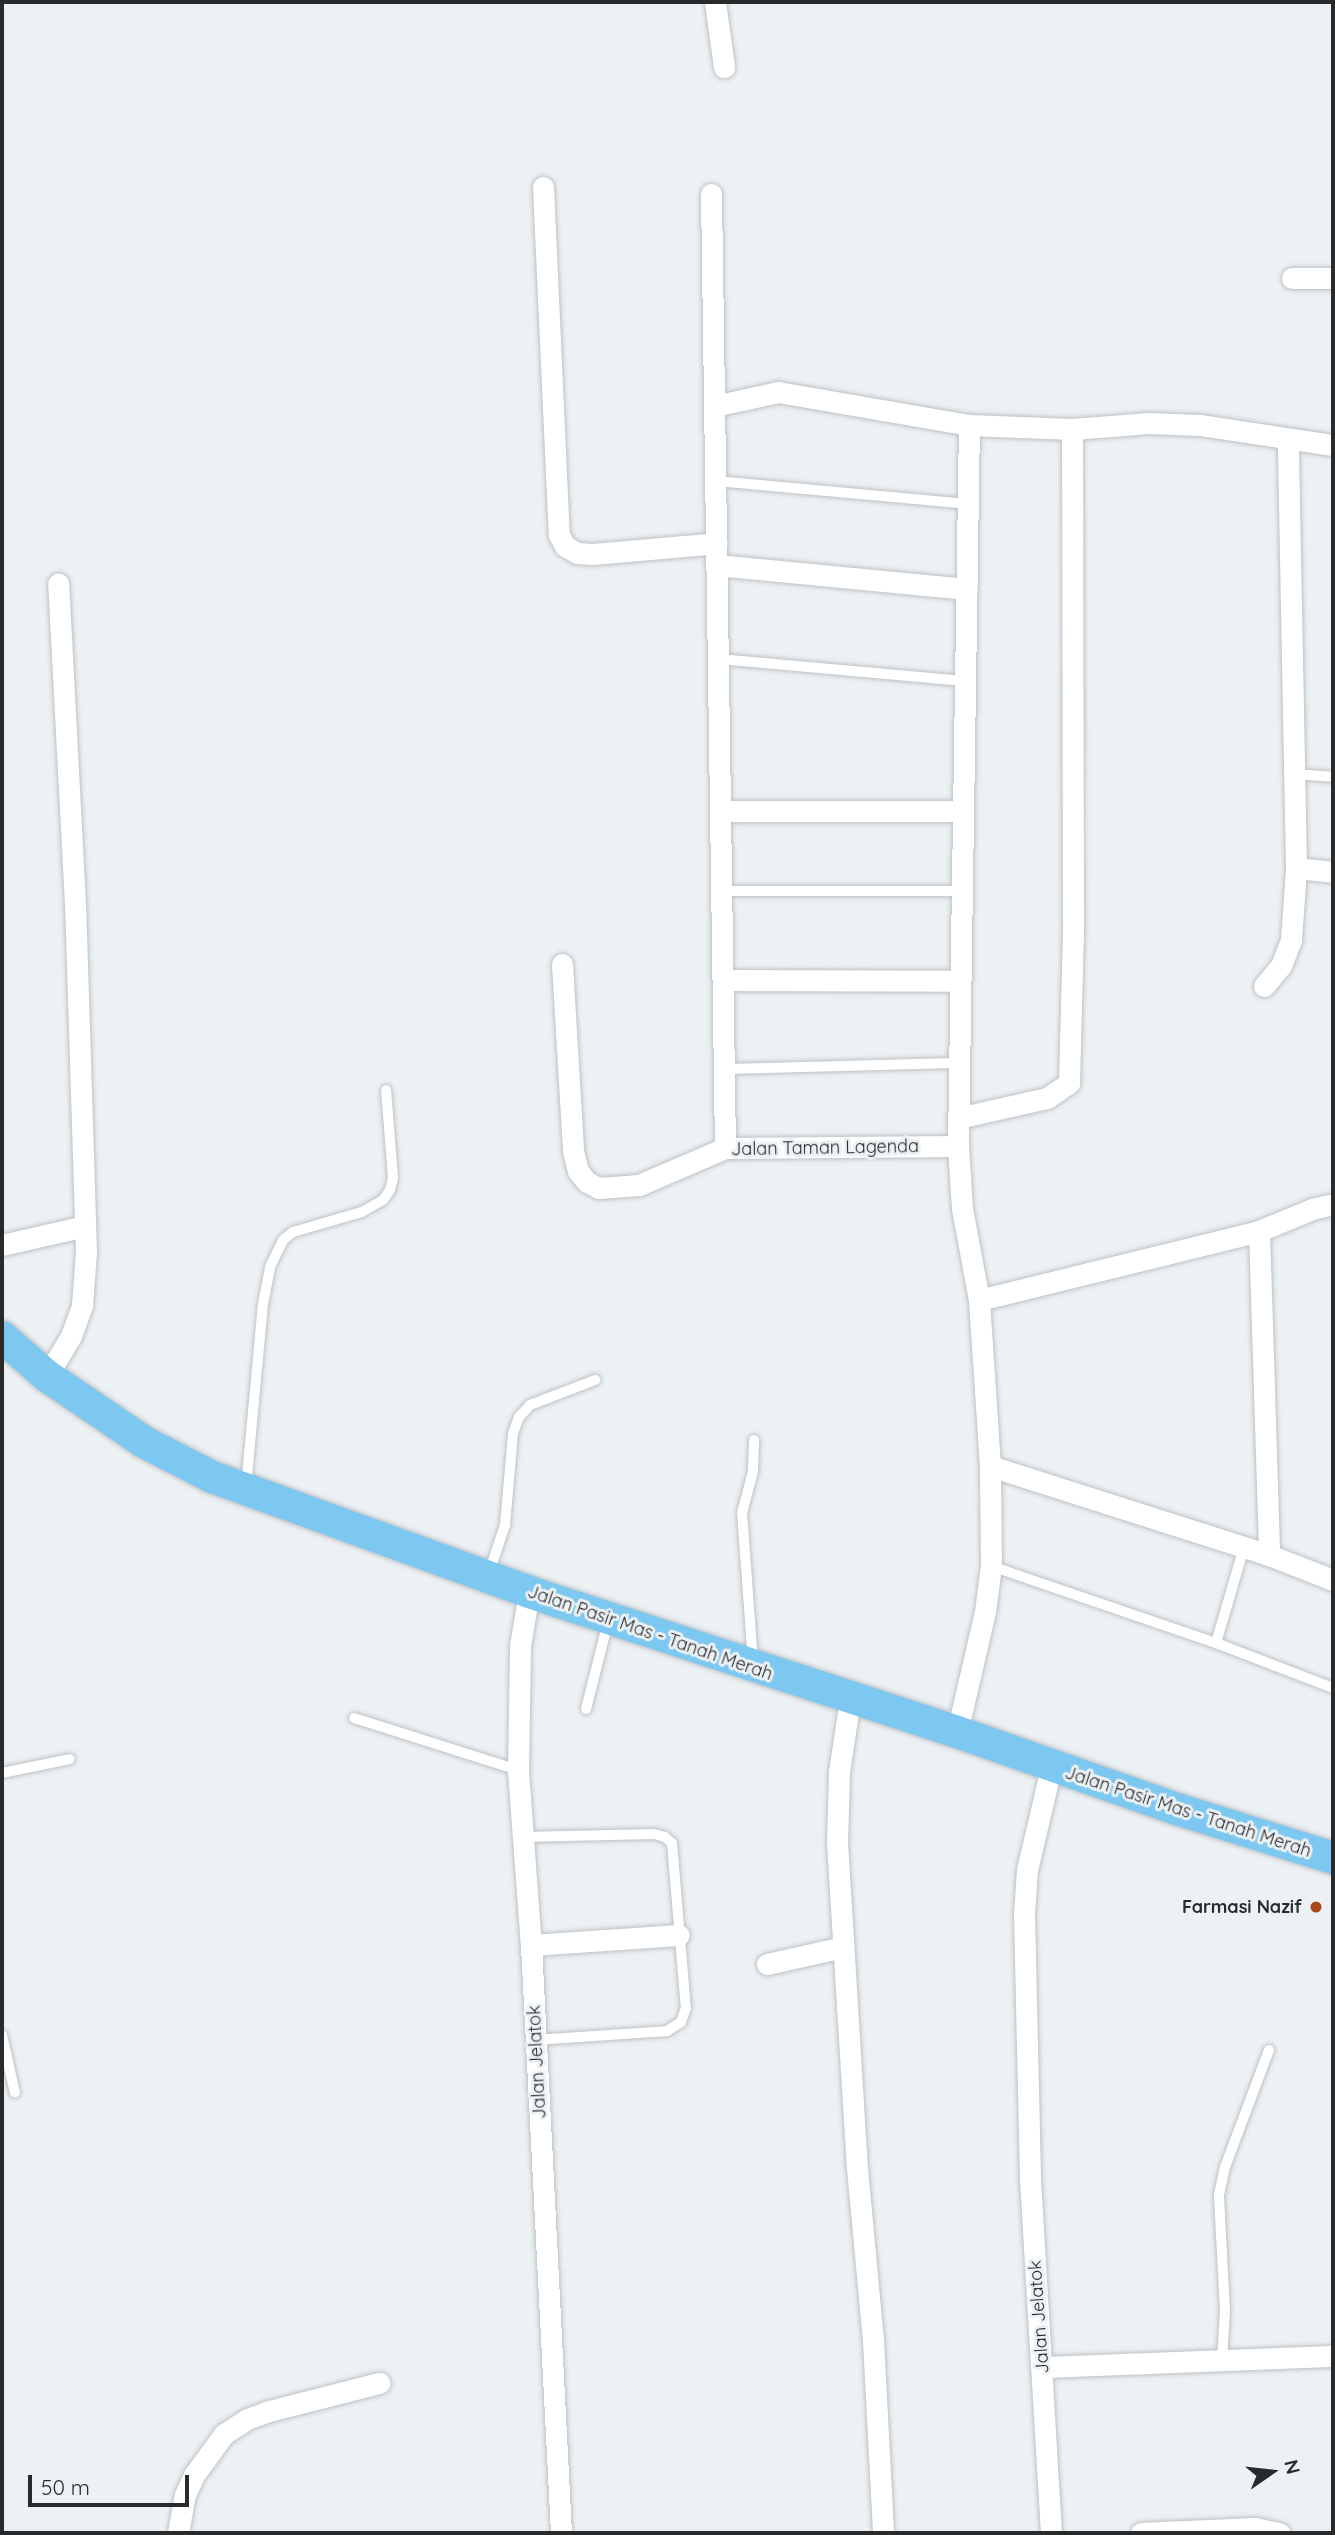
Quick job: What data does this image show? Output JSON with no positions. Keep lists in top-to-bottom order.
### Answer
{
  "streets": {
    "main road": ["Jalan Pasir Mas - Tanah Merah"],
    "street": ["Jalan Taman Lagenda", "Jalan Jelatok"]
  },
  "crossings": [
    ["Jalan Pasir Mas - Tanah Merah", "Jalan Jelatok"]
  ],
  "places": ["Farmasi Nazif"],
  "scale_bar": "50 m",
  "north": "right"
}
